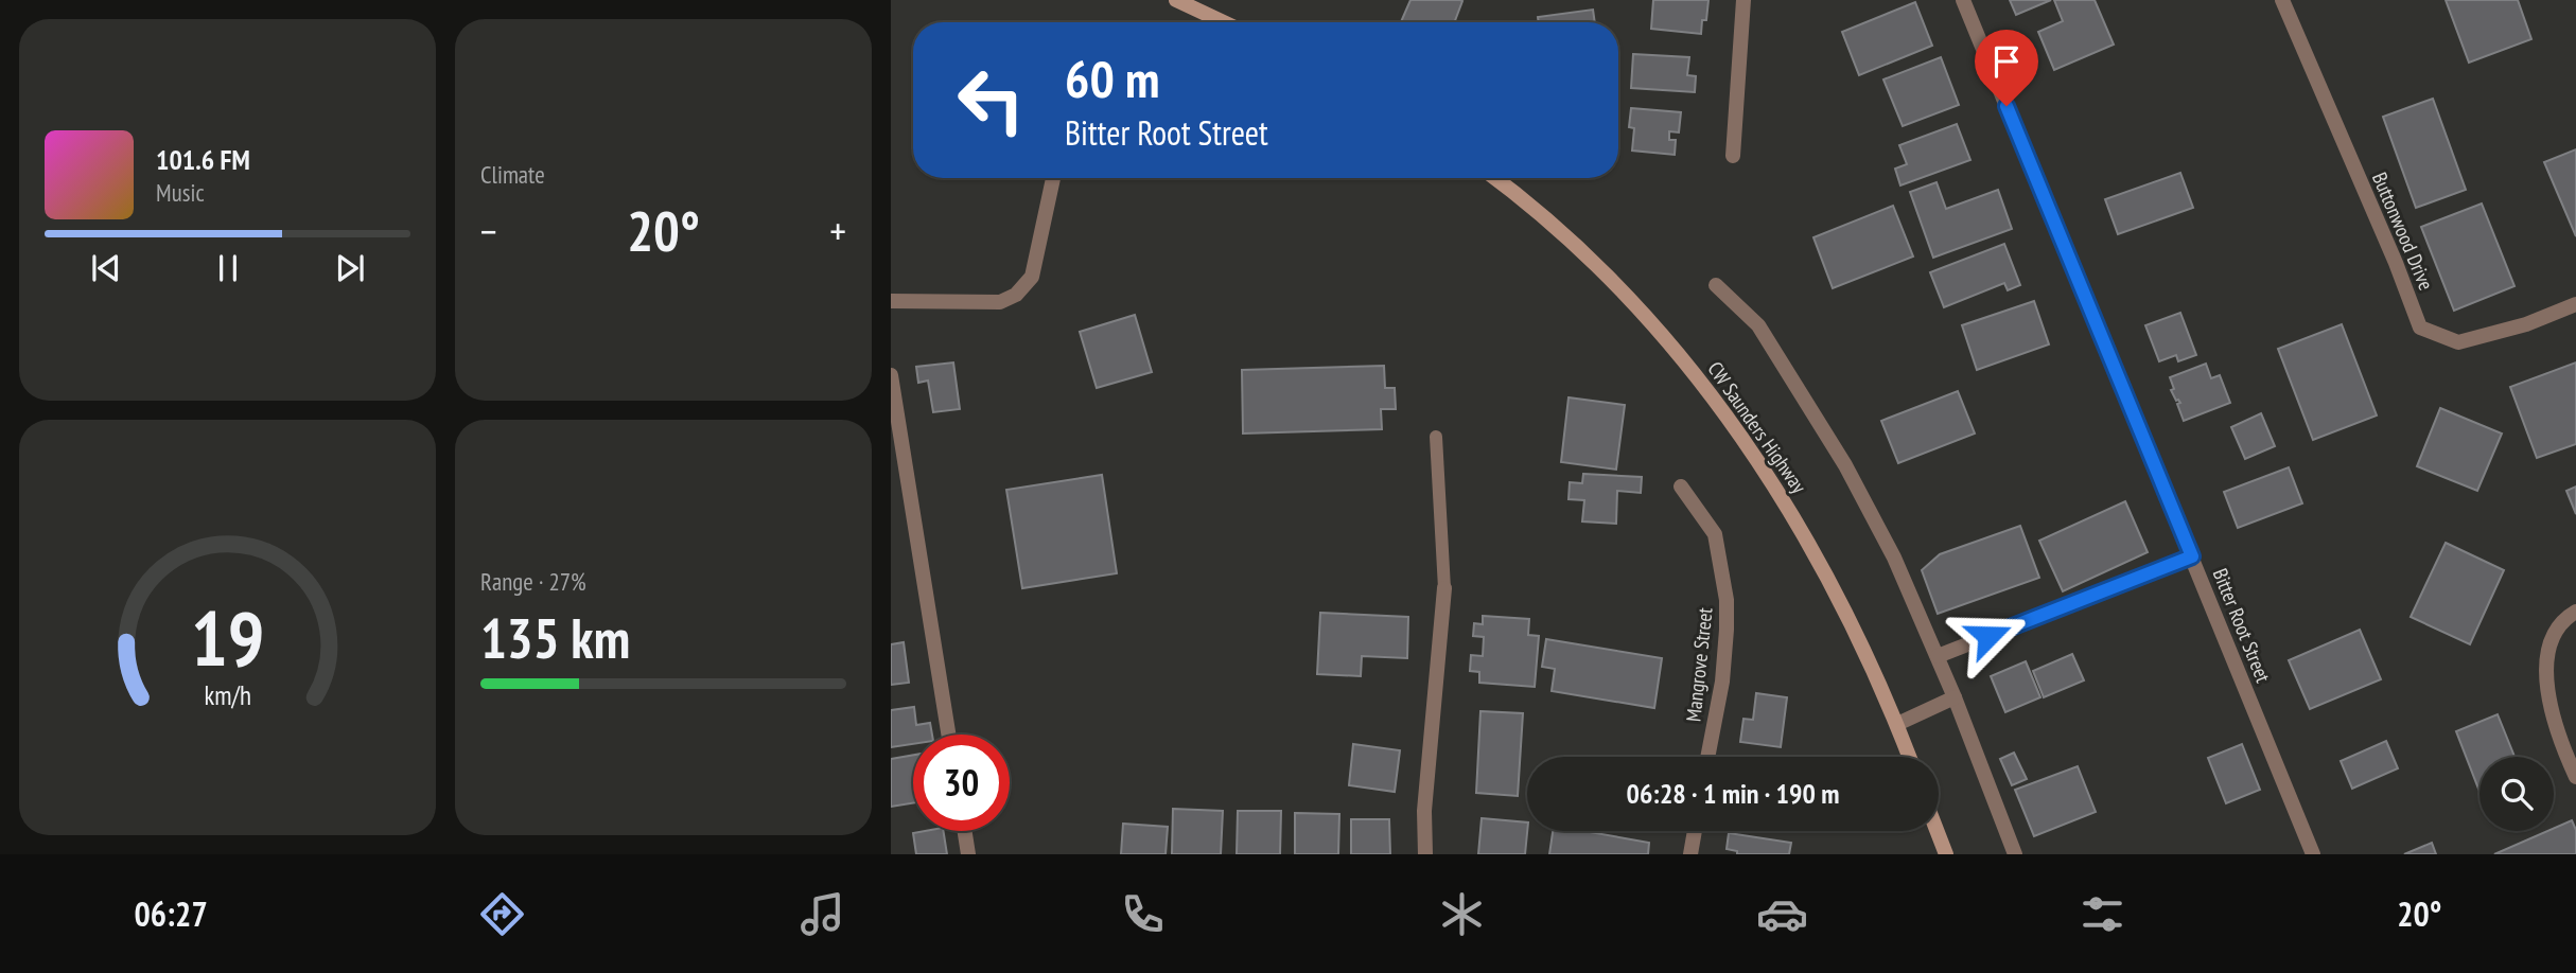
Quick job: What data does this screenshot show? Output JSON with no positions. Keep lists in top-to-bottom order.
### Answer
{
  "streets": {
    "main road": ["CW Saunders Highway"],
    "street": ["Buttonwood Drive", "Bitter Root Street", "Mangrove Street"]
  },
  "page": {
    "tile": [
      "Climate",
      ["Range · 27%", "135 km"]
    ],
    "turn": ["60 m", "Bitter Root Street"],
    "song": ["101.6 FM", "Music"],
    "heat": ["−", "20°", "+"],
    "limit": "30",
    "trip": "06:28 · 1 min · 190 m",
    "tabs": ["06:27", "20°"],
    "gauge": ["19", "km/h"]
  }
}
